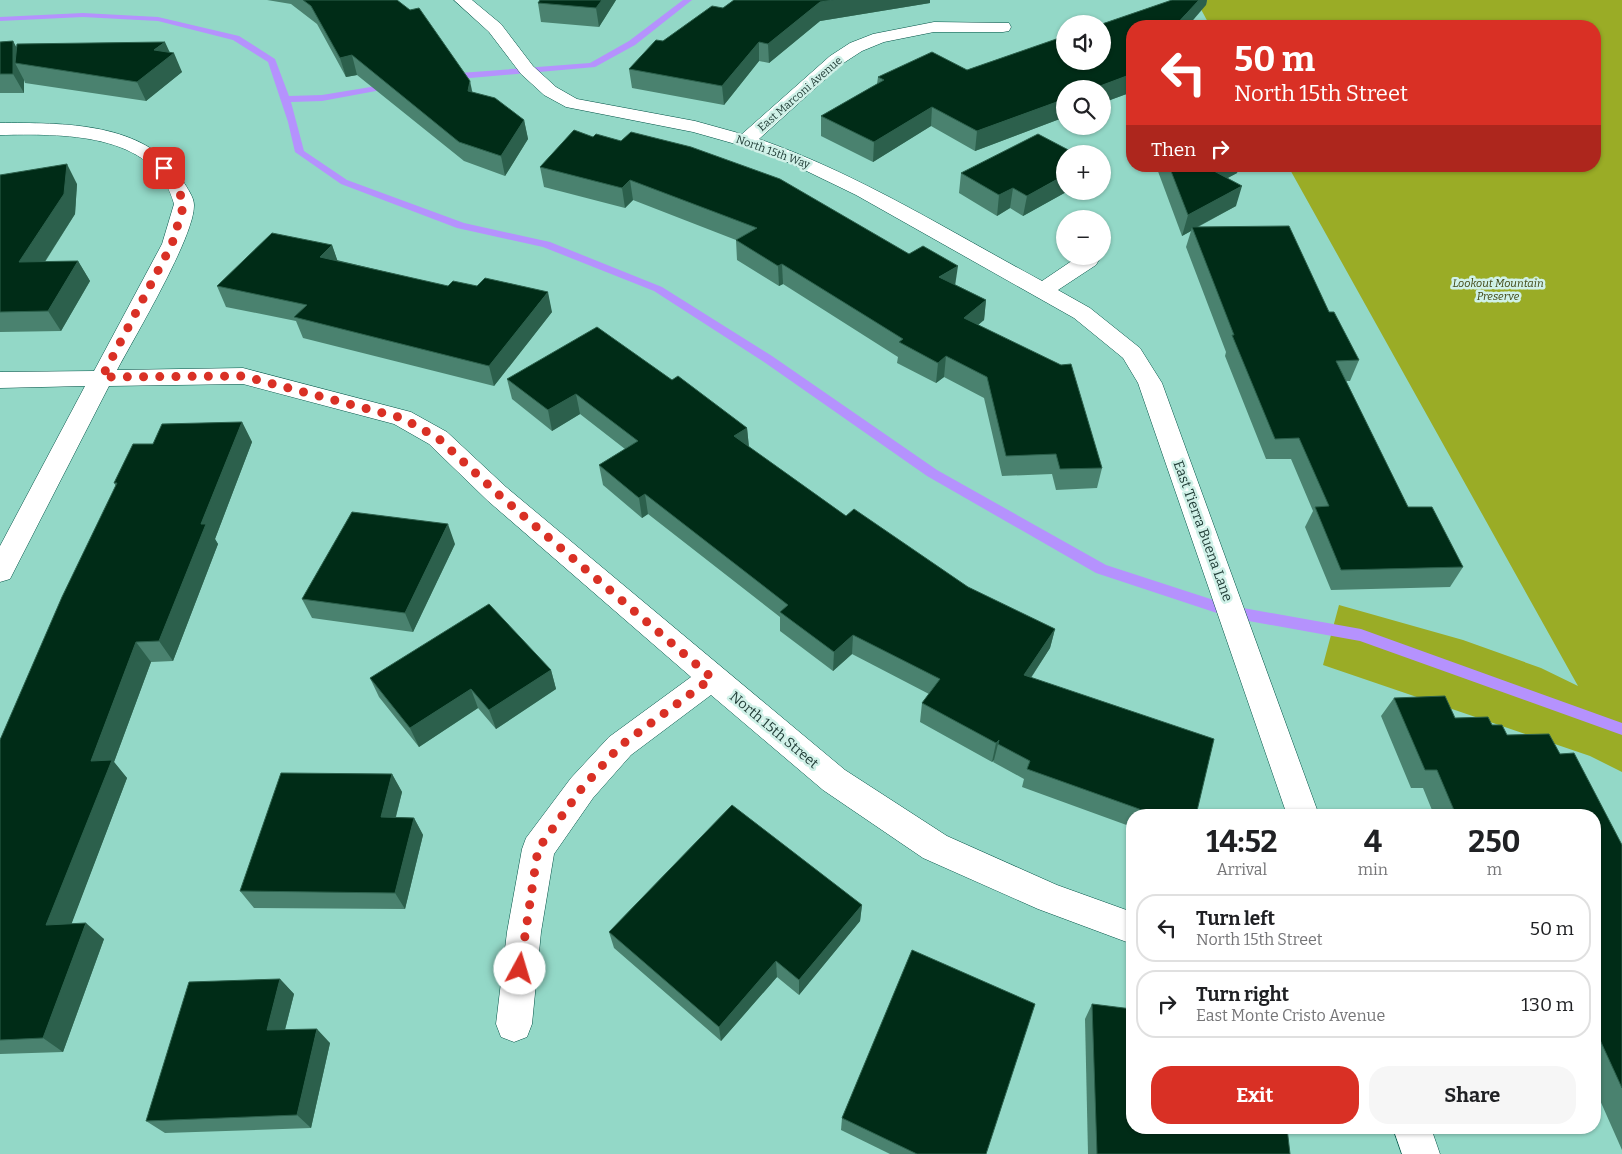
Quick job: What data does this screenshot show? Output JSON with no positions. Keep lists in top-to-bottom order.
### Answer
{
  "streets": {
    "street": [
      "East Marconi Avenue",
      "North 15th Way",
      "East Tierra Buena Lane",
      "North 15th Street"
    ]
  },
  "crossings": [
    ["East Marconi Avenue", "North 15th Way"],
    ["North 15th Way", "East Tierra Buena Lane"]
  ],
  "parks": ["Lookout Mountain Preserve"],
  "page": {
    "map_buttons": ["+", "−"],
    "turn": ["50 m", "North 15th Street"],
    "then": "Then",
    "eta": [
      "14:52",
      "Arrival",
      "4",
      "min",
      "250",
      "m"
    ],
    "list": [
      {
        "name": "Turn left",
        "note": "North 15th Street",
        "value": "50 m"
      },
      {
        "name": "Turn right",
        "note": "East Monte Cristo Avenue",
        "value": "130 m"
      }
    ],
    "buttons": ["Exit", "Share"]
  }
}
